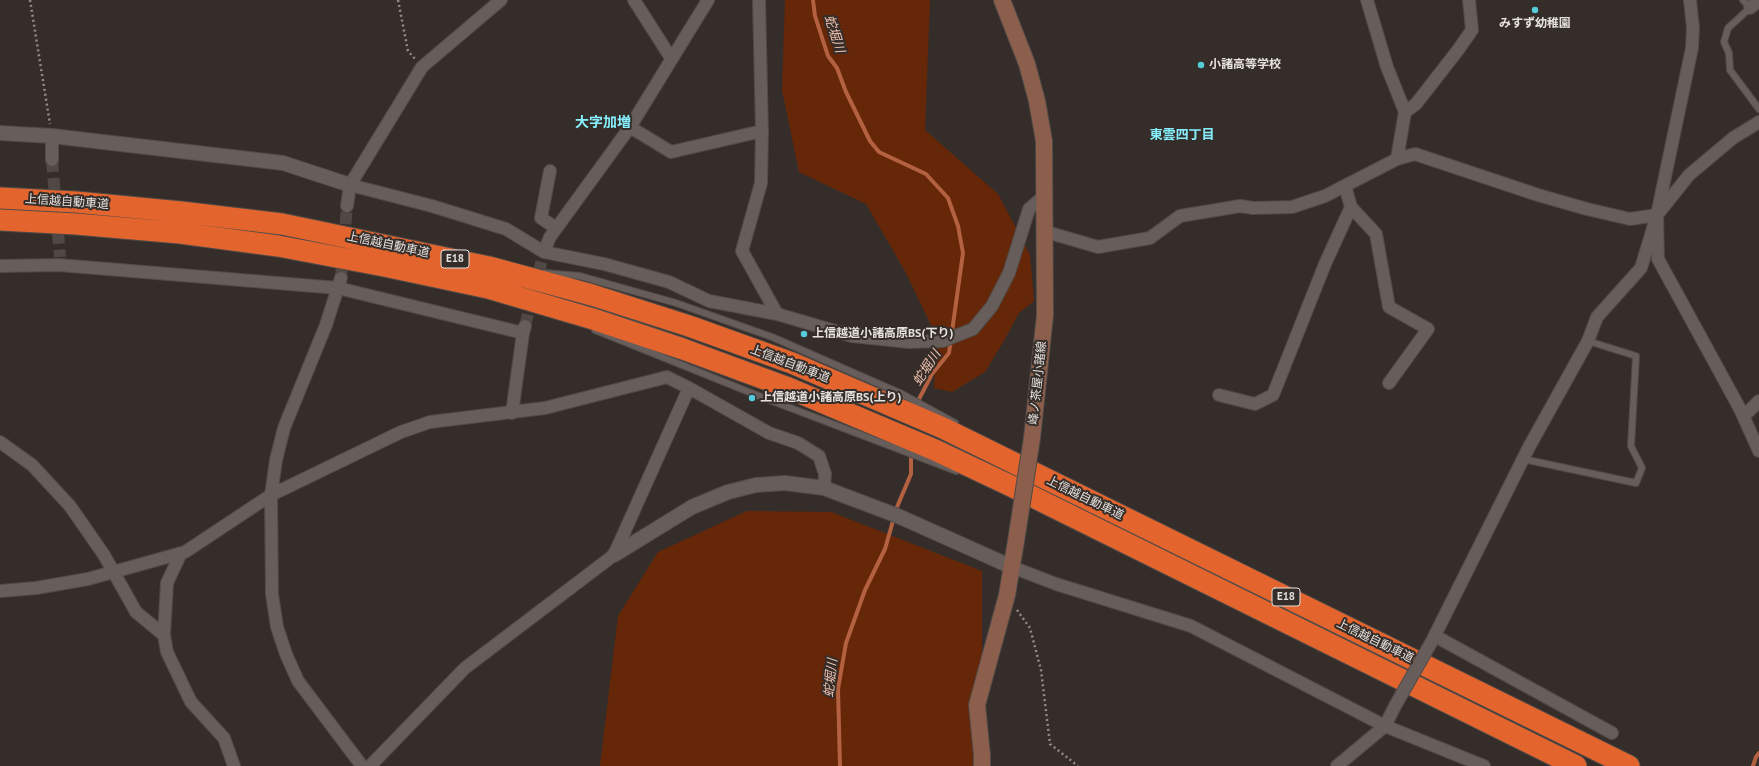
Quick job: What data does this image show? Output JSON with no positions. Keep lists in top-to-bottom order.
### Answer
{
  "streets": {
    "highway": ["上信越自動車道", "E18"],
    "main road": ["峰ノ茶屋小諸線"]
  },
  "districts": ["大字加増", "東雲四丁目"],
  "water": ["蛇堀川"],
  "places": [
    "みすず幼稚園",
    "小諸高等学校",
    "上信越道小諸高原BS(下り)",
    "上信越道小諸高原BS(上り)"
  ]
}
